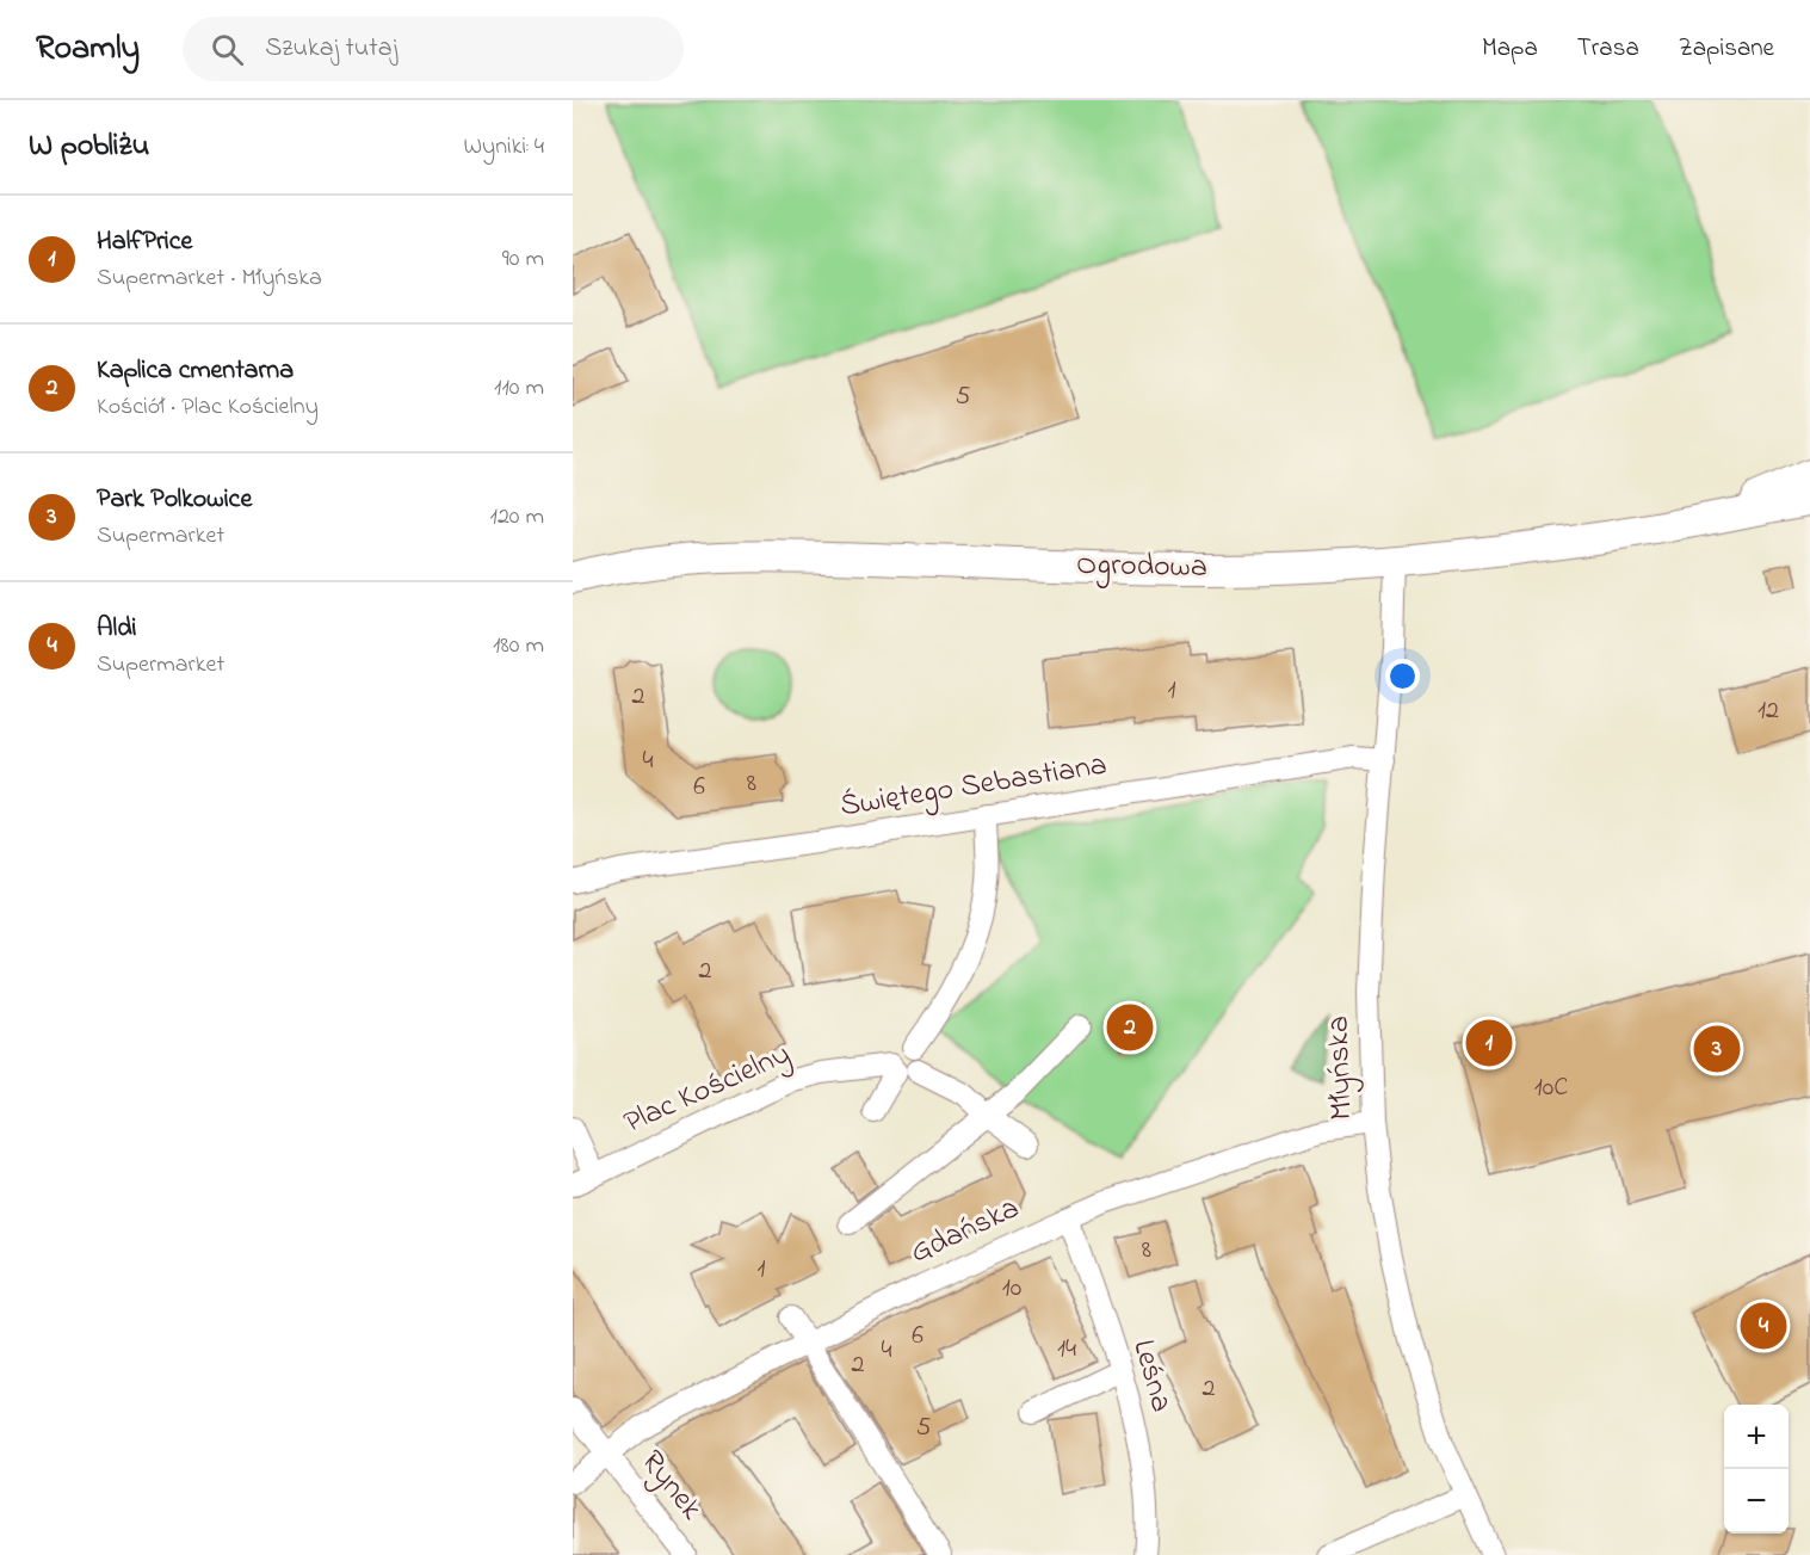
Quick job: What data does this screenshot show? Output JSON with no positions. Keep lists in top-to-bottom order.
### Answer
{
  "streets": {
    "street": [
      "Ogrodowa",
      "Świętego Sebastiana",
      "Młyńska",
      "Plac Kościelny",
      "Gdańska",
      "Leśna",
      "Rynek"
    ]
  },
  "crossings": [
    ["Ogrodowa", "Młyńska"],
    ["Świętego Sebastiana", "Młyńska"],
    ["Młyńska", "Gdańska"],
    ["Gdańska", "Leśna"],
    ["Gdańska", "Rynek"]
  ],
  "house_numbers": [
    "5",
    "1",
    "2",
    "12",
    "4",
    "8",
    "6",
    "2",
    "10C",
    "8",
    "1",
    "10",
    "6",
    "14",
    "4",
    "2",
    "2",
    "5"
  ],
  "page": {
    "header": "Roamly",
    "search": "Szukaj tutaj",
    "nav": ["Mapa", "Trasa", "Zapisane"],
    "heading": ["W pobliżu", "Wyniki: 4"],
    "list": [
      {
        "mark": "1",
        "name": "HalfPrice",
        "note": "Supermarket · Młyńska",
        "value": "90 m"
      },
      {
        "mark": "2",
        "name": "Kaplica cmentarna",
        "note": "Kościół · Plac Kościelny",
        "value": "110 m"
      },
      {
        "mark": "3",
        "name": "Park Polkowice",
        "note": "Supermarket",
        "value": "120 m"
      },
      {
        "mark": "4",
        "name": "Aldi",
        "note": "Supermarket",
        "value": "180 m"
      }
    ],
    "pins": [
      "2",
      "1",
      "3",
      "4"
    ],
    "map_buttons": ["+", "−"]
  }
}
